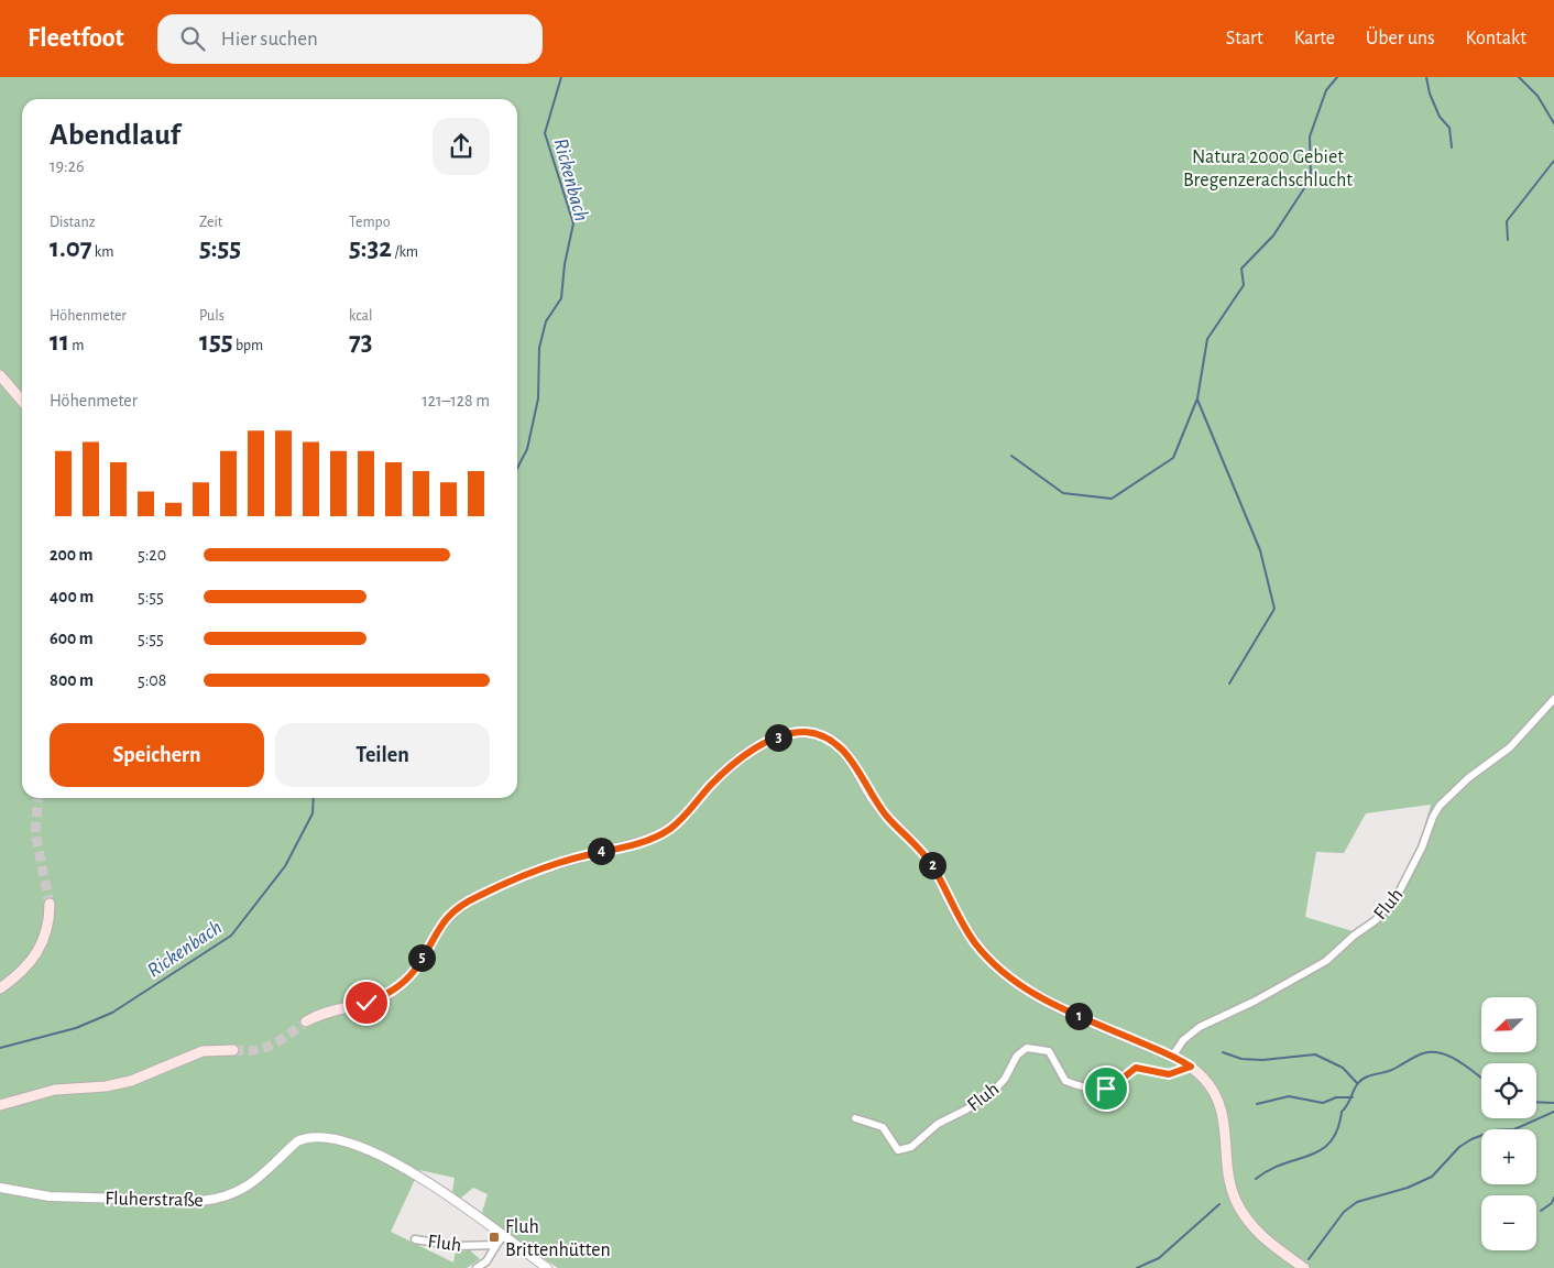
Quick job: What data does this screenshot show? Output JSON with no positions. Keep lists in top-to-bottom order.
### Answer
{
  "streets": {
    "street": ["Fluh", "Fluherstraße"]
  },
  "water": ["Rickenbach"],
  "parks": ["Natura 2000 Gebiet Bregenzerachschlucht"],
  "places": {
    "transit": ["Fluh Brittenhütten"]
  },
  "north": "bottom left",
  "page": {
    "header": "Fleetfoot",
    "search": "Hier suchen",
    "nav": [
      "Start",
      "Karte",
      "Über uns",
      "Kontakt"
    ],
    "heading": ["Abendlauf", "19:26"],
    "stats": [
      ["Distanz", "1.07 km"],
      ["Zeit", "5:55"],
      ["Tempo", "5:32 /km"],
      ["Höhenmeter", "11 m"],
      ["Puls", "155 bpm"],
      ["kcal", "73"]
    ],
    "chart": ["Höhenmeter", "121–128 m"],
    "list": [
      {
        "name": "200 m",
        "note": "5:20"
      },
      {
        "name": "400 m",
        "note": "5:55"
      },
      {
        "name": "600 m",
        "note": "5:55"
      },
      {
        "name": "800 m",
        "note": "5:08"
      }
    ],
    "buttons": ["Speichern", "Teilen"],
    "pins": [
      "3",
      "4",
      "2",
      "5",
      "1"
    ],
    "map_buttons": ["+", "−"]
  }
}
